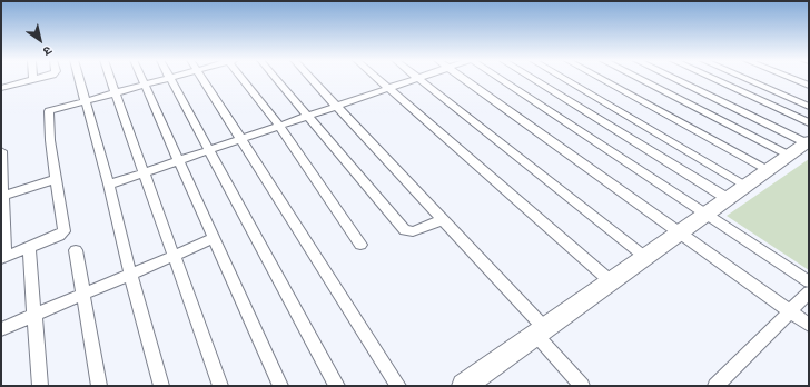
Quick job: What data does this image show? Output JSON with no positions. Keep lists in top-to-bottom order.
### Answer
{
  "north": "bottom right"
}
